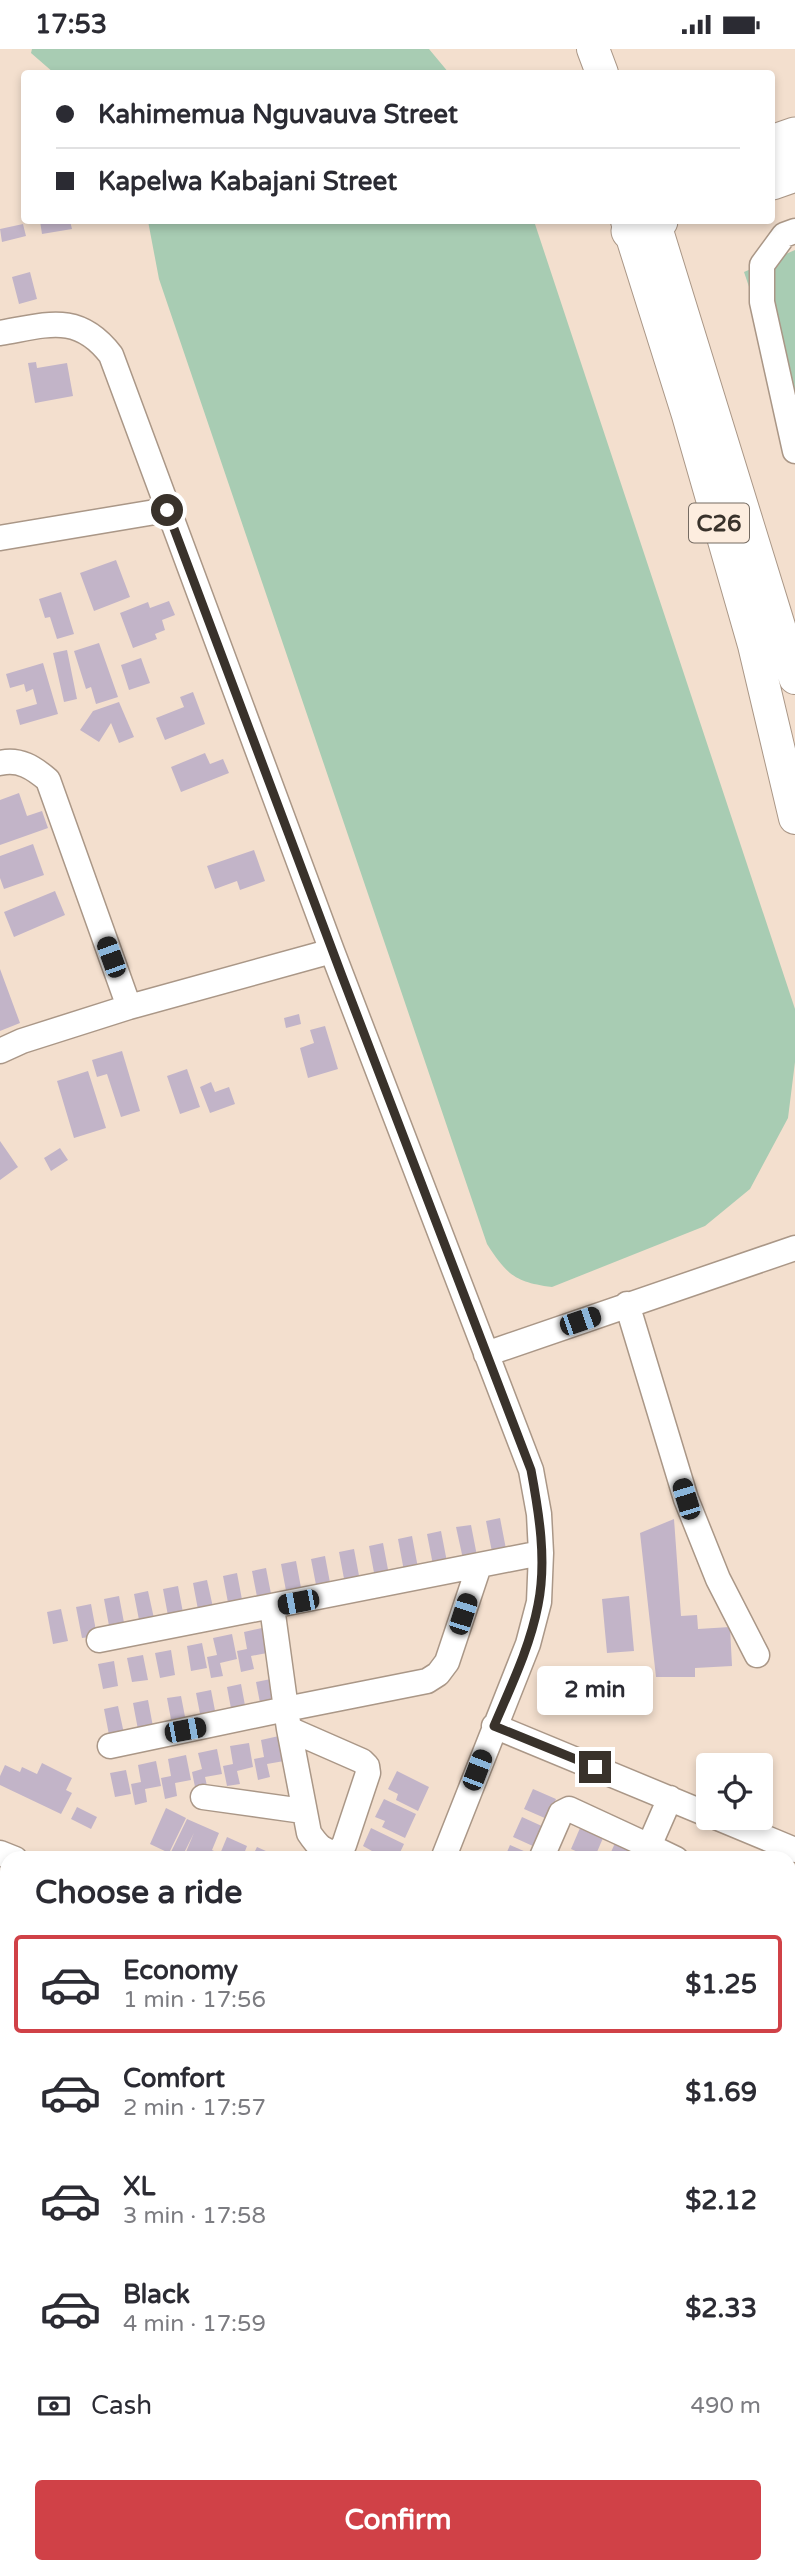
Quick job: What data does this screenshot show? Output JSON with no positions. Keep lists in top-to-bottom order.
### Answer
{
  "streets": {
    "main road": ["C26"]
  },
  "page": {
    "status": "17:53",
    "banner": ["Kahimemua Nguvauva Street", "Kapelwa Kabajani Street"],
    "bubble": "2 min",
    "heading": "Choose a ride",
    "list": [
      {
        "name": "Economy",
        "note": "1 min · 17:56",
        "value": "$1.25"
      },
      {
        "name": "Comfort",
        "note": "2 min · 17:57",
        "value": "$1.69"
      },
      {
        "name": "XL",
        "note": "3 min · 17:58",
        "value": "$2.12"
      },
      {
        "name": "Black",
        "note": "4 min · 17:59",
        "value": "$2.33"
      }
    ],
    "pay": ["Cash", "490 m"],
    "buttons": "Confirm"
  }
}
